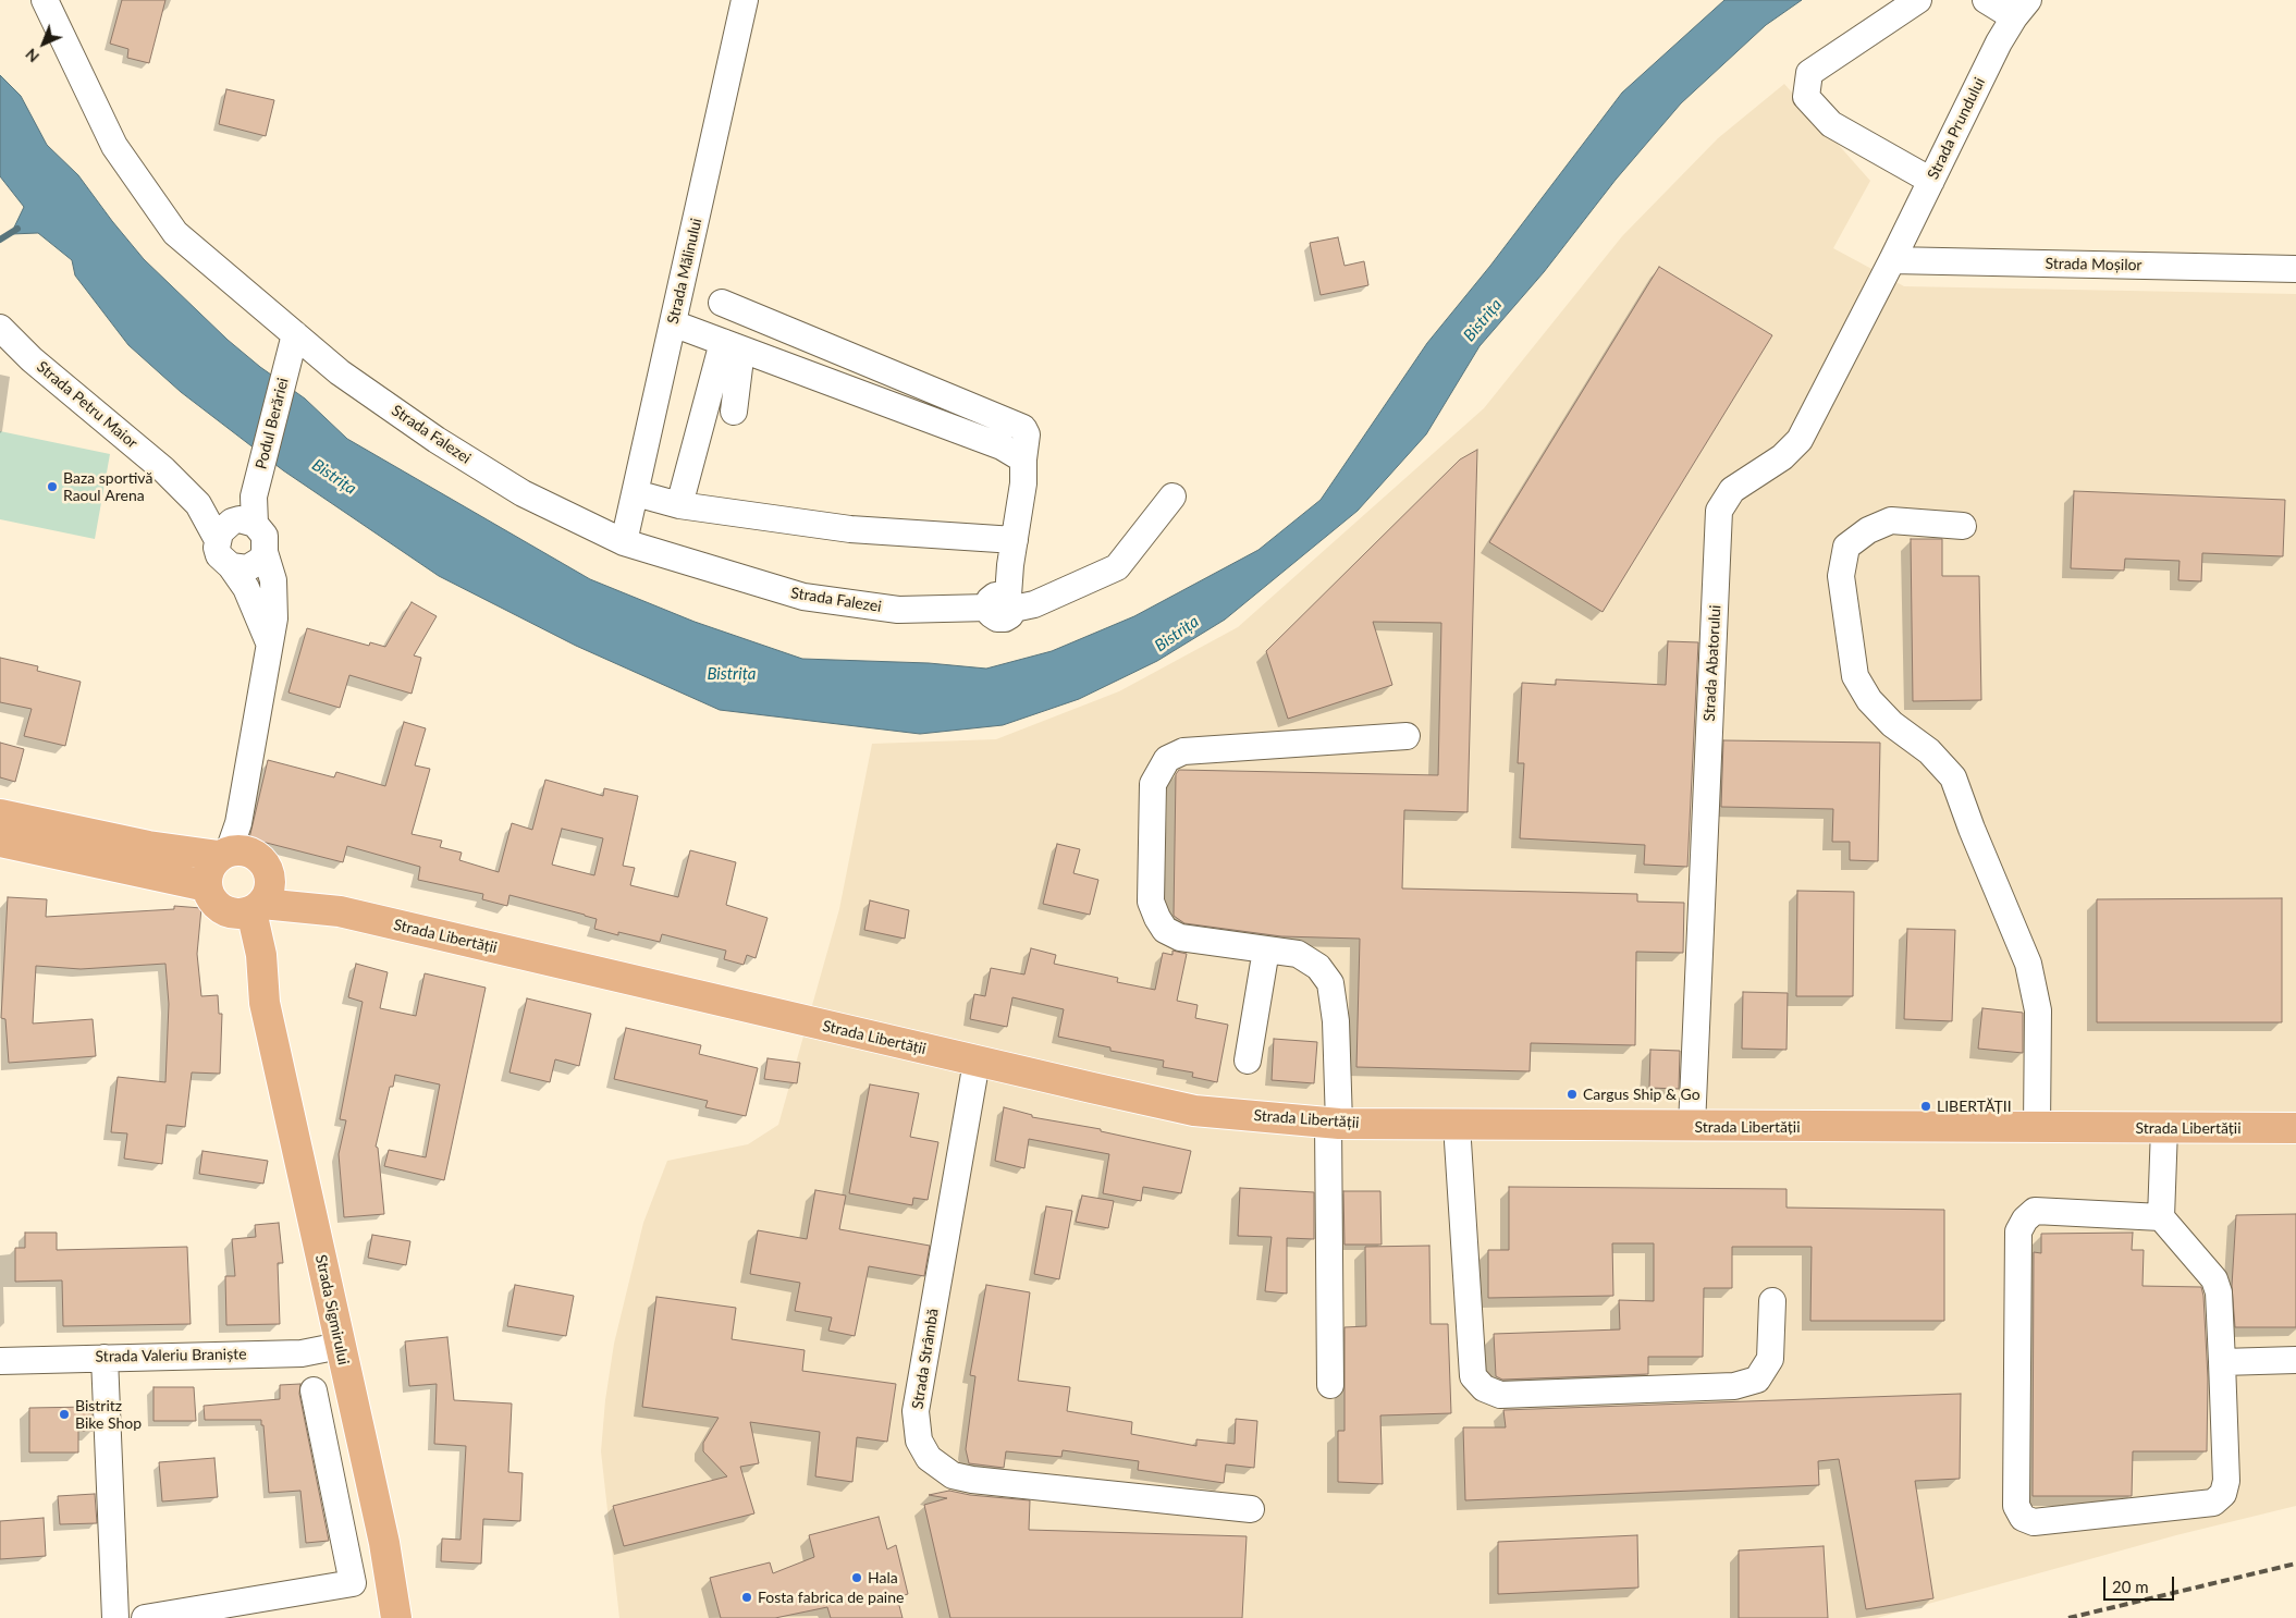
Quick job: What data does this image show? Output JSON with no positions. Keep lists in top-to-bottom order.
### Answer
{
  "streets": {
    "main road": ["Strada Libertății", "Strada Sigmirului"],
    "street": [
      "Strada Prundului",
      "Strada Moșilor",
      "Strada Mălinului",
      "Strada Petru Maior",
      "Podul Berăriei",
      "Strada Falezei",
      "Strada Abatorului",
      "Strada Valeriu Braniște",
      "Strada Strâmbă"
    ]
  },
  "crossings": [
    ["Strada Prundului", "Strada Moșilor"],
    ["Strada Prundului", "Strada Abatorului"],
    ["Strada Moșilor", "Strada Abatorului"],
    ["Strada Mălinului", "Strada Falezei"],
    ["Strada Petru Maior", "Podul Berăriei"],
    ["Podul Berăriei", "Strada Falezei"],
    ["Strada Abatorului", "Strada Libertății"],
    ["Strada Libertății", "Strada Sigmirului"],
    ["Strada Libertății", "Strada Strâmbă"],
    ["Strada Sigmirului", "Strada Valeriu Braniște"]
  ],
  "water": ["Bistrița"],
  "places": [
    "Baza sportivă Raoul Arena",
    "Cargus Ship & Go",
    "LIBERTĂȚII",
    "Bistritz Bike Shop",
    "Hala",
    "Fosta fabrica de paine"
  ],
  "scale_bar": "20 m",
  "north": "bottom left"
}
